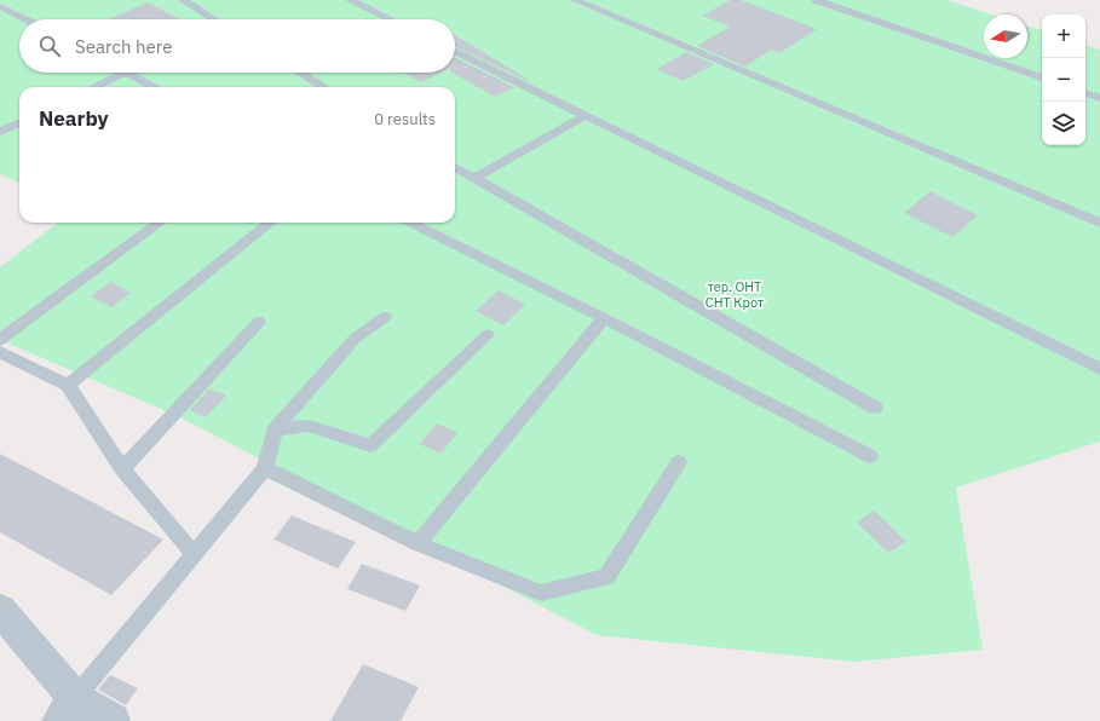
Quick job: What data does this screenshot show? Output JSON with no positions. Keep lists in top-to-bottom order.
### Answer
{
  "parks": ["тер. ОНТ СНТ Крот"],
  "north": "left",
  "page": {
    "map_buttons": ["+", "−"],
    "search": "Search here",
    "heading": ["Nearby", "0 results"]
  }
}
